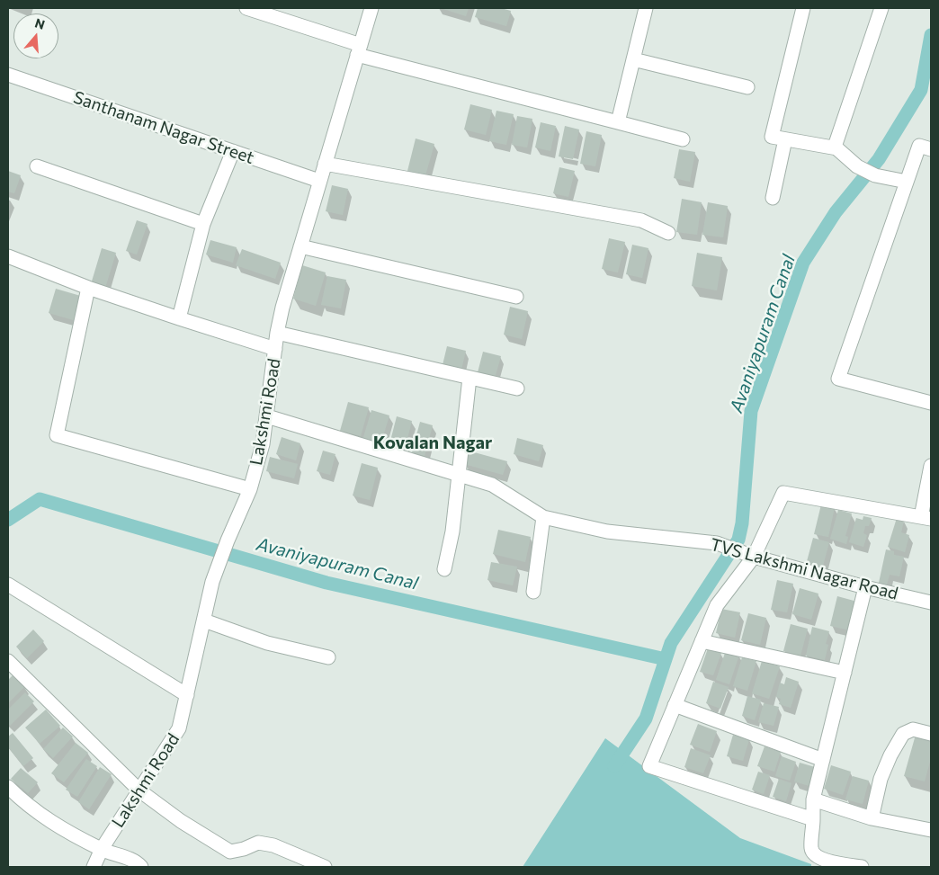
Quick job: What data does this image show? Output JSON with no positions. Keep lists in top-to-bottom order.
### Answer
{
  "streets": {
    "street": ["Santhanam Nagar Street", "Lakshmi Road", "TVS Lakshmi Nagar Road"]
  },
  "crossings": [
    ["Santhanam Nagar Street", "Lakshmi Road"],
    ["Lakshmi Road", "TVS Lakshmi Nagar Road"]
  ],
  "districts": ["Kovalan Nagar"],
  "water": ["Avaniyapuram Canal"],
  "north": "top"
}
